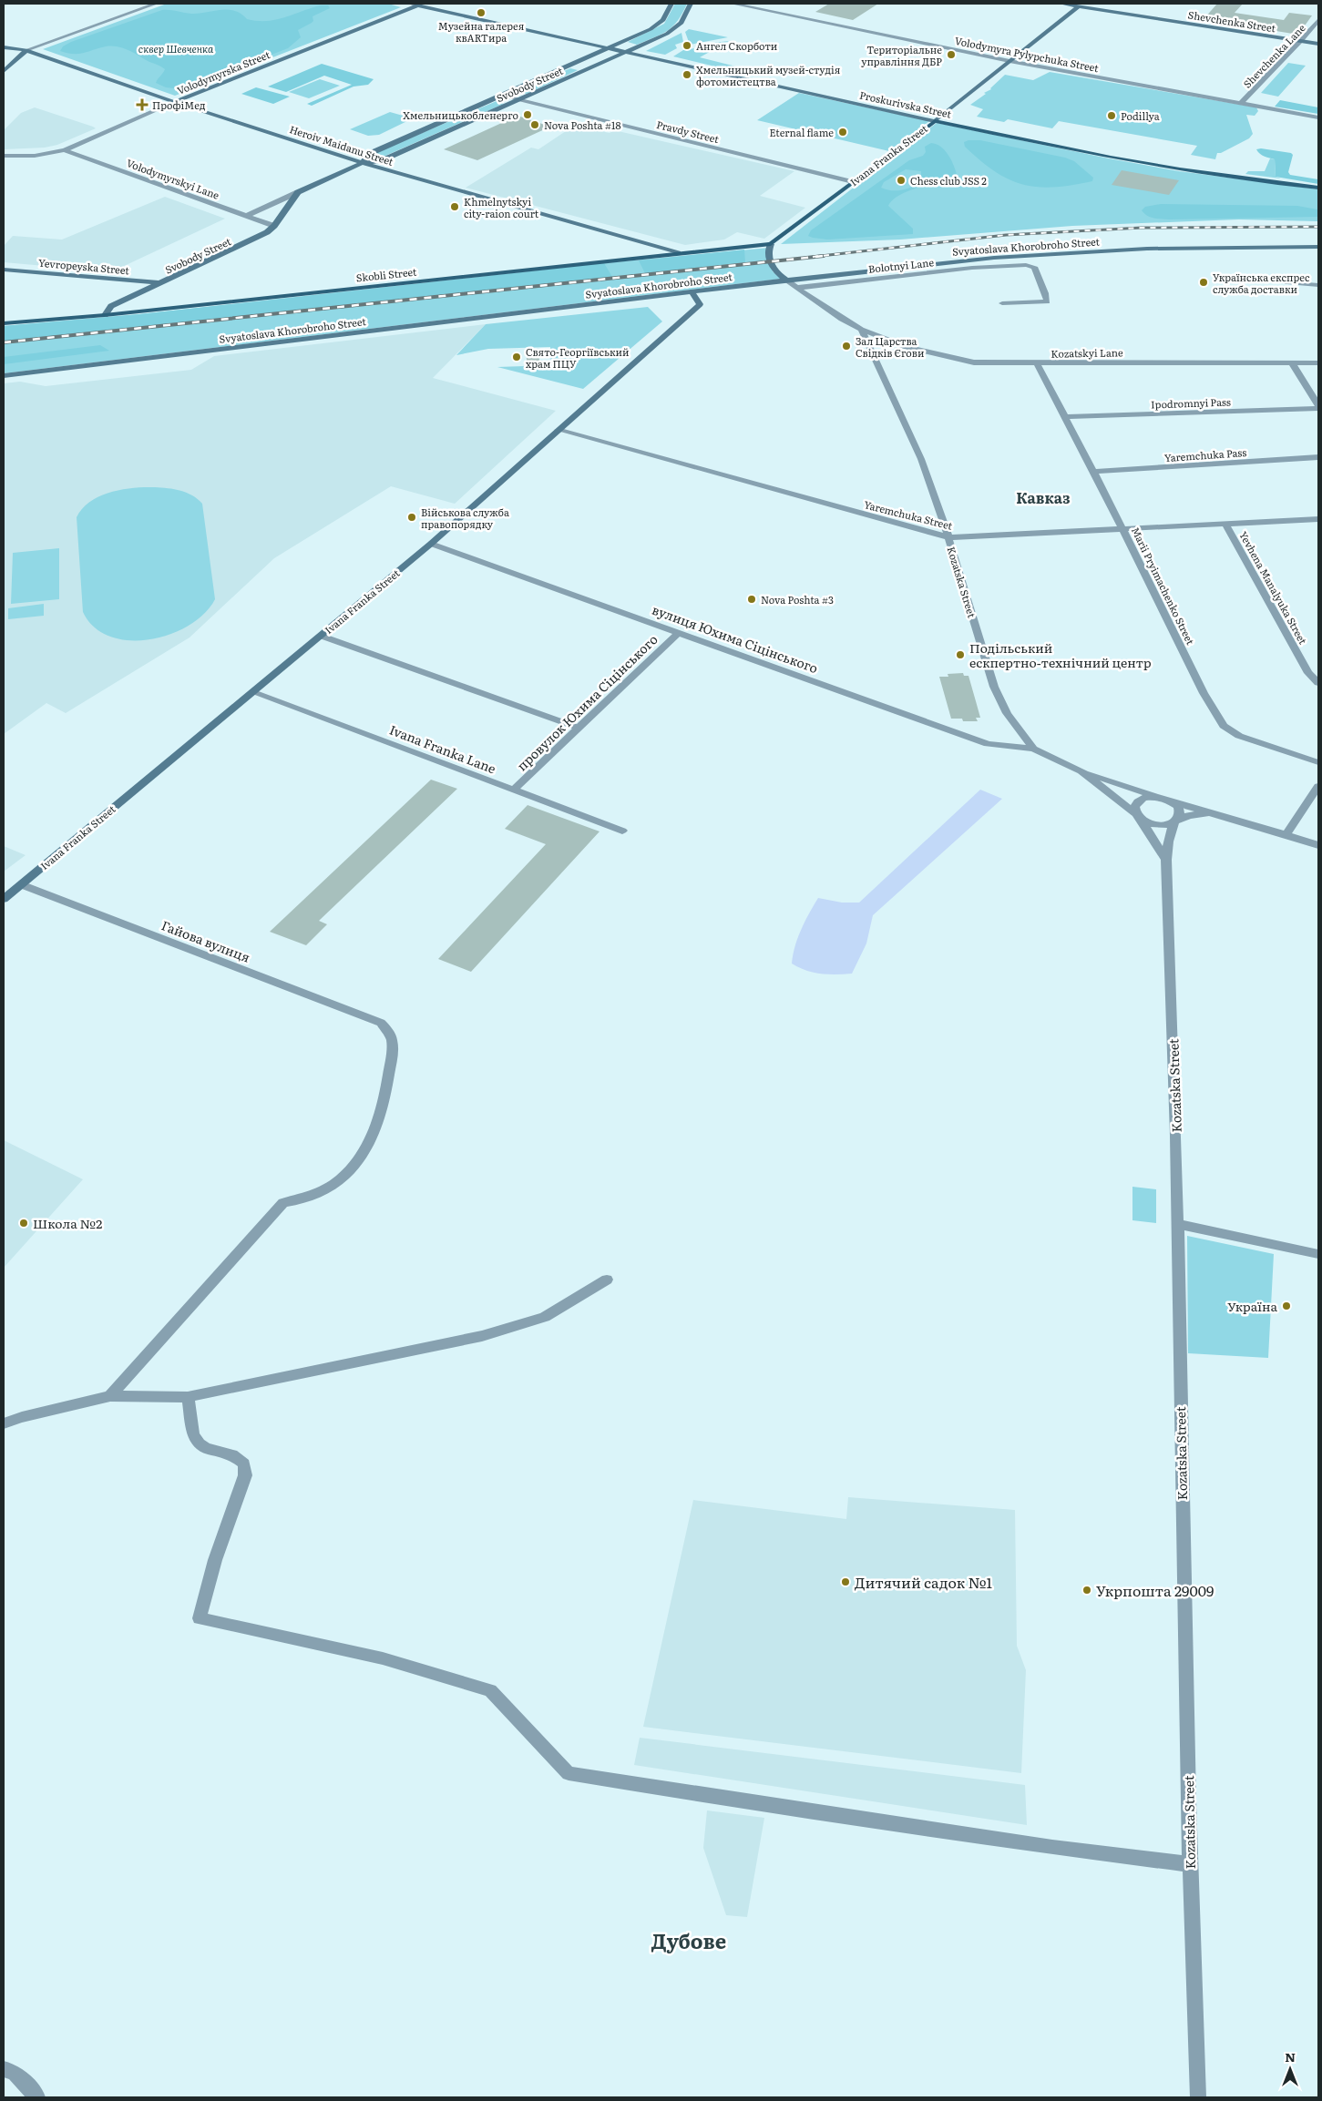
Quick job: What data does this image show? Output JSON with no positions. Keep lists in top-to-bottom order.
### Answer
{
  "streets": {
    "main road": ["Proskurivska Street", "Ivana Franka Street", "Skobli Street"],
    "street": [
      "Shevchenka Street",
      "Volodymyra Pylypchuka Street",
      "Shevchenka Lane",
      "Volodymyrska Street",
      "Svobody Street",
      "Pravdy Street",
      "Heroiv Maidanu Street",
      "Volodymyrskyi Lane",
      "Svyatoslava Khorobroho Street",
      "Bolotnyi Lane",
      "Yevropeyska Street",
      "Kozatskyi Lane",
      "Ipodromnyi Pass",
      "Yaremchuka Pass",
      "Yaremchuka Street",
      "Kozatska Street",
      "Marii Pryimachenko Street",
      "Yevhena Manalyuka Street",
      "вулиця Юхима Сіцінського",
      "провулок Юхима Сіцінського",
      "Ivana Franka Lane",
      "Гайова вулиця"
    ]
  },
  "crossings": [
    ["Shevchenka Street", "Shevchenka Lane"],
    ["Shevchenka Street", "Ivana Franka Street"],
    ["Volodymyra Pylypchuka Street", "Shevchenka Lane"],
    ["Volodymyra Pylypchuka Street", "Ivana Franka Street"],
    ["Volodymyrska Street", "Proskurivska Street"],
    ["Volodymyrska Street", "Heroiv Maidanu Street"],
    ["Volodymyrska Street", "Volodymyrskyi Lane"],
    ["Svobody Street", "Proskurivska Street"],
    ["Svobody Street", "Pravdy Street"],
    ["Svobody Street", "Heroiv Maidanu Street"],
    ["Svobody Street", "Volodymyrskyi Lane"],
    ["Svobody Street", "Yevropeyska Street"],
    ["Svobody Street", "Skobli Street"],
    ["Proskurivska Street", "Ivana Franka Street"],
    ["Pravdy Street", "Ivana Franka Street"],
    ["Heroiv Maidanu Street", "Skobli Street"],
    ["Ivana Franka Street", "Svyatoslava Khorobroho Street"],
    ["Ivana Franka Street", "Skobli Street"],
    ["Ivana Franka Street", "Yaremchuka Street"],
    ["Ivana Franka Street", "вулиця Юхима Сіцінського"],
    ["Ivana Franka Street", "Ivana Franka Lane"],
    ["Ivana Franka Street", "Гайова вулиця"],
    ["Kozatskyi Lane", "Kozatska Street"],
    ["Kozatskyi Lane", "Marii Pryimachenko Street"],
    ["Ipodromnyi Pass", "Marii Pryimachenko Street"],
    ["Yaremchuka Pass", "Marii Pryimachenko Street"],
    ["Yaremchuka Street", "Kozatska Street"],
    ["Yaremchuka Street", "Marii Pryimachenko Street"],
    ["Yaremchuka Street", "Yevhena Manalyuka Street"],
    ["Kozatska Street", "вулиця Юхима Сіцінського"],
    ["вулиця Юхима Сіцінського", "провулок Юхима Сіцінського"],
    ["провулок Юхима Сіцінського", "Ivana Franka Lane"]
  ],
  "districts": ["Кавказ", "Дубове"],
  "parks": ["сквер Шевченка"],
  "places": {
    "other": [
      "Музейна галерея квARTира",
      "Ангел Скорботи",
      "Територіальне управління ДБР",
      "Хмельницький музей-студія фотомистецтва",
      "Хмельницькобленерго",
      "Podillya",
      "Nova Poshta #18",
      "Eternal flame",
      "Chess club JSS 2",
      "Khmelnytskyi city-raion court",
      "Українська експрес служба доставки",
      "Зал Царства Свідків Єгови",
      "Свято-Георгіївський храм ПЦУ",
      "Військова служба правопорядку",
      "Nova Poshta #3",
      "Подільський ескпертно-технічний центр",
      "Школа №2",
      "Україна",
      "Дитячий садок №1",
      "Укрпошта 29009"
    ],
    "health": ["ПрофіМед"]
  },
  "north": "top"
}
